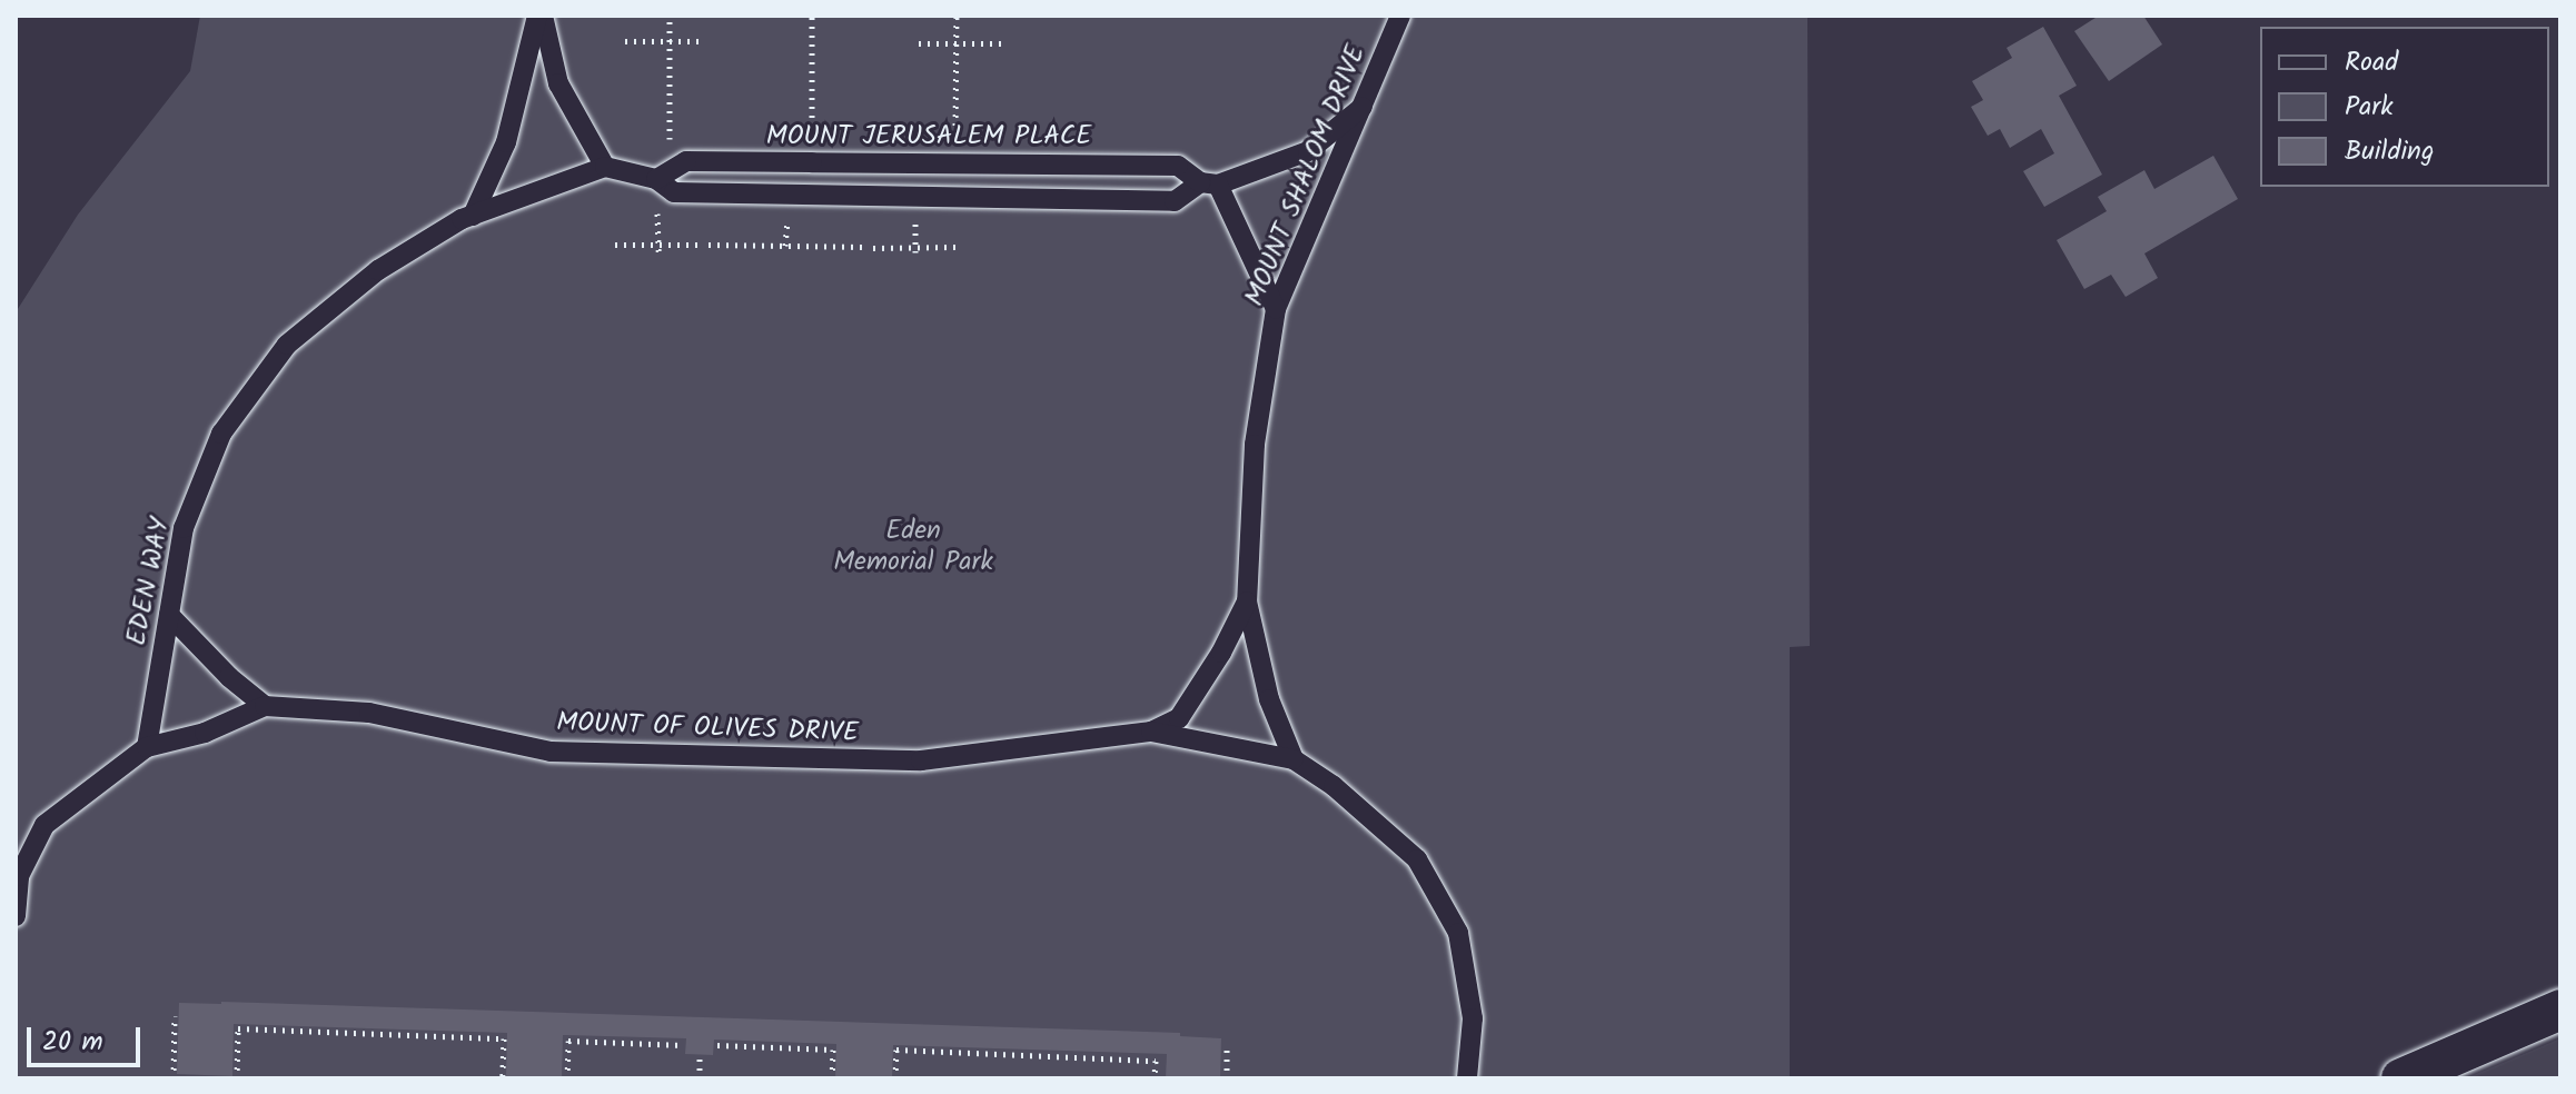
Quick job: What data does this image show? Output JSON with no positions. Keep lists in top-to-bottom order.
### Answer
{
  "streets": {
    "lane": [
      "MOUNT JERUSALEM PLACE",
      "MOUNT SHALOM DRIVE",
      "EDEN WAY",
      "MOUNT OF OLIVES DRIVE"
    ]
  },
  "crossings": [
    ["MOUNT JERUSALEM PLACE", "MOUNT SHALOM DRIVE"],
    ["MOUNT SHALOM DRIVE", "MOUNT OF OLIVES DRIVE"],
    ["EDEN WAY", "MOUNT OF OLIVES DRIVE"]
  ],
  "parks": ["Eden Memorial Park"],
  "legend": ["Road", "Park", "Building"],
  "scale_bar": "20 m"
}
